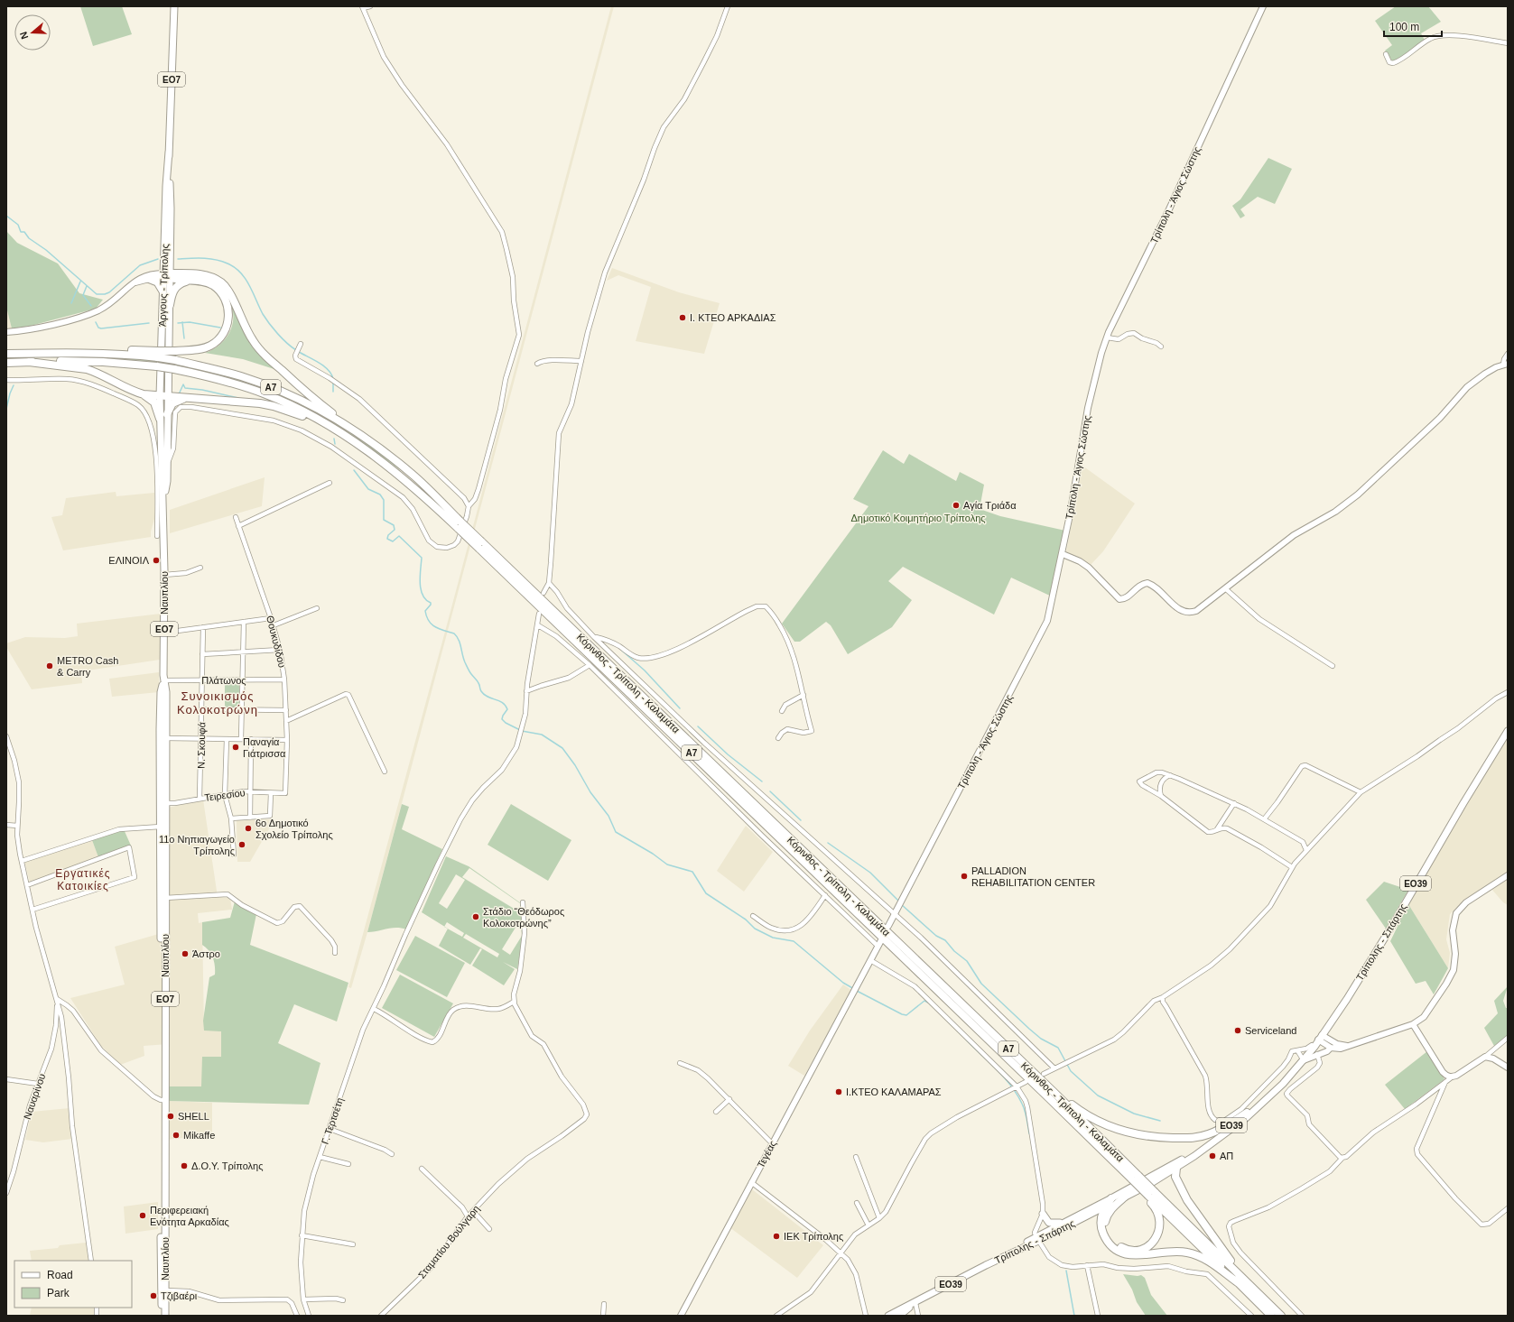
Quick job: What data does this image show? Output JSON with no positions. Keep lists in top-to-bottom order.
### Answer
{
  "streets": {
    "highway": ["Α7", "Κόρινθος - Τρίπολη - Καλαμάτα"],
    "main road": [
      "ΕΟ7",
      "Τρίπολη - Άγιος Σώστης",
      "Άργους - Τρίπολης",
      "Ναυπλίου",
      "ΕΟ39",
      "Τρίπολης - Σπάρτης",
      "Τεγέας"
    ],
    "street": [
      "Θουκυδίδου",
      "Πλάτωνος",
      "Ν. Σκουφά",
      "Τειρεσίου",
      "Ναυαρίνου",
      "Γ. Τερτσέτη",
      "Σταματίου Βούλγαρη"
    ]
  },
  "crossings": [
    ["Άργους - Τρίπολης", "Ναυπλίου"],
    ["Ναυπλίου", "Πλάτωνος"],
    ["Ναυπλίου", "Τειρεσίου"],
    ["Θουκυδίδου", "Πλάτωνος"],
    ["Θουκυδίδου", "Τειρεσίου"],
    ["Πλάτωνος", "Ν. Σκουφά"],
    ["Ν. Σκουφά", "Τειρεσίου"],
    ["ΕΟ39", "Τρίπολης - Σπάρτης"]
  ],
  "districts": ["Συνοικισμός Κολοκοτρώνη", "Εργατικές Κατοικίες"],
  "parks": ["Δημοτικό Κοιμητήριο Τρίπολης"],
  "places": [
    "Ι. ΚΤΕΟ ΑΡΚΑΔΙΑΣ",
    "Αγία Τριάδα",
    "ΕΛΙΝΟΙΛ",
    "METRO Cash & Carry",
    "Παναγία Γιάτρισσα",
    "6ο Δημοτικό Σχολείο Τρίπολης",
    "11ο Νηπιαγωγείο Τρίπολης",
    "PALLADION REHABILITATION CENTER",
    "Στάδιο “Θεόδωρος Κολοκοτρώνης”",
    "Άστρο",
    "Serviceland",
    "Ι.ΚΤΕΟ ΚΑΛΑΜΑΡΑΣ",
    "SHELL",
    "Mikaffe",
    "ΑΠ",
    "Δ.Ο.Υ. Τρίπολης",
    "Περιφερειακή Ενότητα Αρκαδίας",
    "ΙΕΚ Τρίπολης",
    "Τζιβαέρι"
  ],
  "legend": ["Road", "Park"],
  "scale_bar": "100 m",
  "north": "left"
}
